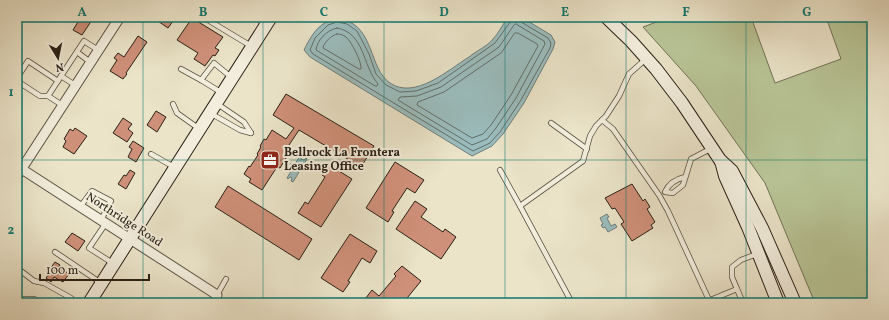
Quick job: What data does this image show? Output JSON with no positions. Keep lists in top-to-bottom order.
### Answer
{
  "streets": {
    "street": ["Northridge Road"]
  },
  "places": {
    "office": ["Bellrock La Frontera Leasing Office"]
  },
  "scale_bar": "100 m",
  "north": "bottom",
  "grid": {
    "columns": [
      "A",
      "B",
      "C",
      "D",
      "E",
      "F",
      "G"
    ],
    "rows": ["1", "2"]
  }
}
